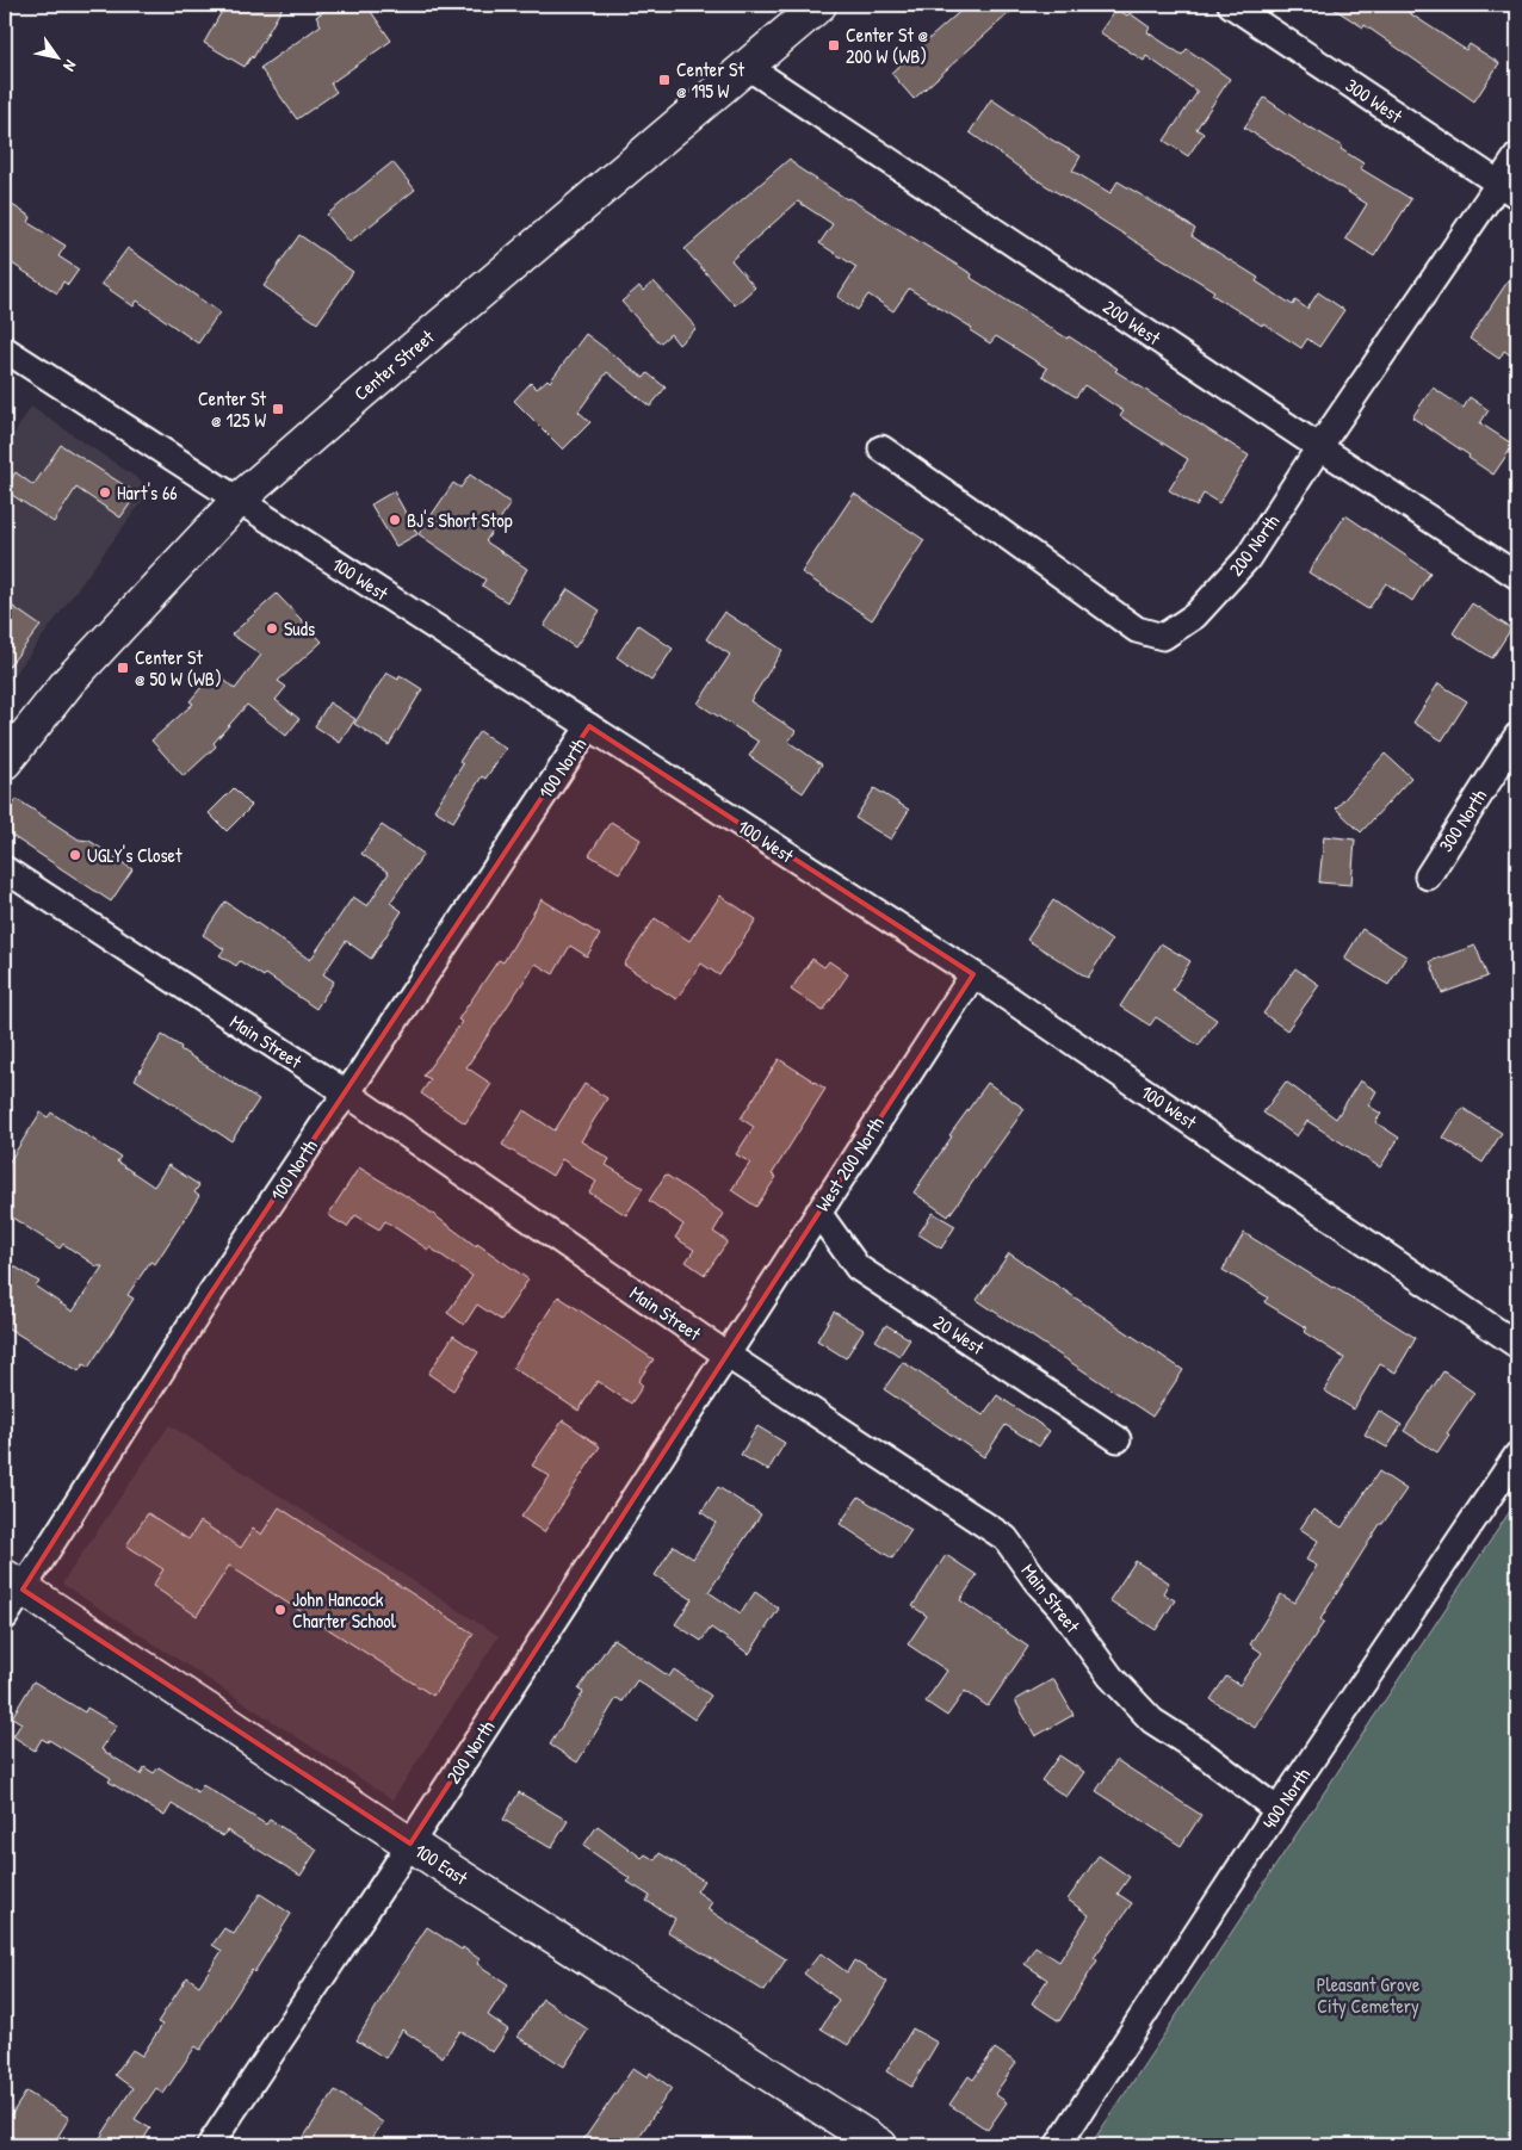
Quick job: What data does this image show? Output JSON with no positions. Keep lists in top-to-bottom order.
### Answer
{
  "streets": {
    "main road": ["Center Street", "100 East"],
    "street": [
      "300 West",
      "200 West",
      "200 North",
      "100 West",
      "100 North",
      "300 North",
      "Main Street",
      "West 200 North",
      "20 West",
      "400 North"
    ]
  },
  "crossings": [
    ["300 West", "200 North"],
    ["200 West", "Center Street"],
    ["200 West", "200 North"],
    ["Center Street", "100 West"],
    ["200 North", "Main Street"],
    ["200 North", "West 200 North"],
    ["200 North", "100 East"],
    ["100 West", "100 North"],
    ["100 West", "West 200 North"],
    ["100 North", "Main Street"],
    ["100 North", "100 East"],
    ["Main Street", "West 200 North"],
    ["Main Street", "400 North"],
    ["West 200 North", "20 West"]
  ],
  "parks": ["Pleasant Grove City Cemetery"],
  "places": {
    "transit": [
      "Center St @ 200 W (WB)",
      "Center St @ 195 W",
      "Center St @ 125 W",
      "Center St @ 50 W (WB)"
    ],
    "other": [
      "Hart's 66",
      "BJ's Short Stop",
      "Suds",
      "UGLY's Closet",
      "John Hancock Charter School"
    ]
  },
  "north": "bottom right"
}
